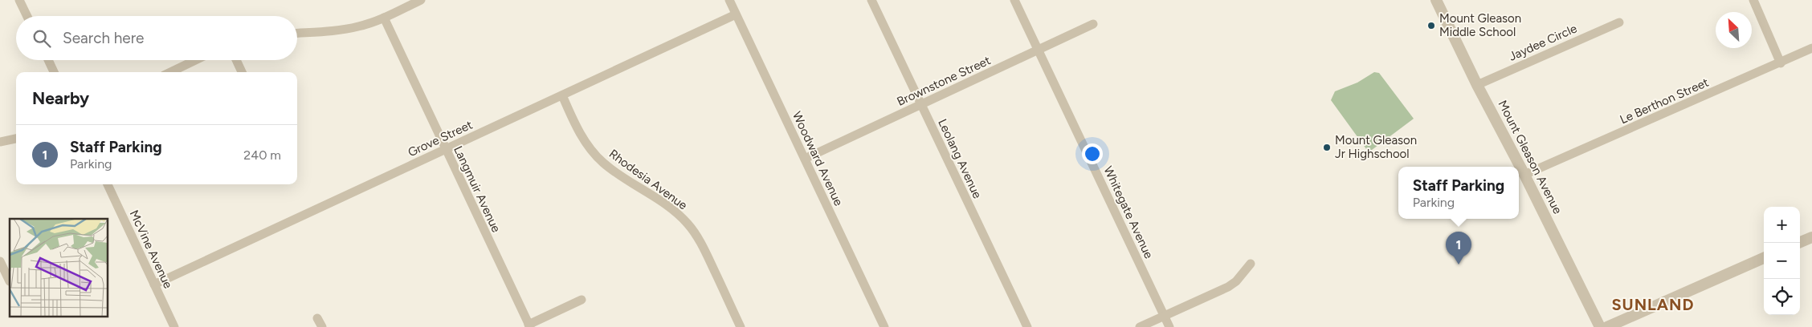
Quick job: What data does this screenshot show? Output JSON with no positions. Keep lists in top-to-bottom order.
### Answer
{
  "streets": {
    "street": [
      "Jaydee Circle",
      "Brownstone Street",
      "Le Berthon Street",
      "Grove Street",
      "Mount Gleason Avenue",
      "Woodward Avenue",
      "Leolang Avenue",
      "Rhodesia Avenue",
      "Langmuir Avenue",
      "Whitegate Avenue",
      "McVine Avenue"
    ]
  },
  "crossings": [
    ["Jaydee Circle", "Mount Gleason Avenue"],
    ["Brownstone Street", "Woodward Avenue"],
    ["Brownstone Street", "Leolang Avenue"],
    ["Brownstone Street", "Whitegate Avenue"],
    ["Le Berthon Street", "Mount Gleason Avenue"],
    ["Grove Street", "Woodward Avenue"],
    ["Grove Street", "Rhodesia Avenue"],
    ["Grove Street", "Langmuir Avenue"],
    ["Grove Street", "McVine Avenue"]
  ],
  "districts": ["SUNLAND"],
  "places": ["Mount Gleason Middle School", "Mount Gleason Jr Highschool"],
  "north": "top left",
  "page": {
    "search": "Search here",
    "heading": "Nearby",
    "list": [
      {
        "mark": "1",
        "name": "Staff Parking",
        "note": "Parking",
        "value": "240 m"
      }
    ],
    "popup": ["Staff Parking", "Parking"],
    "map_buttons": ["+", "−"],
    "pins": "1"
  }
}
